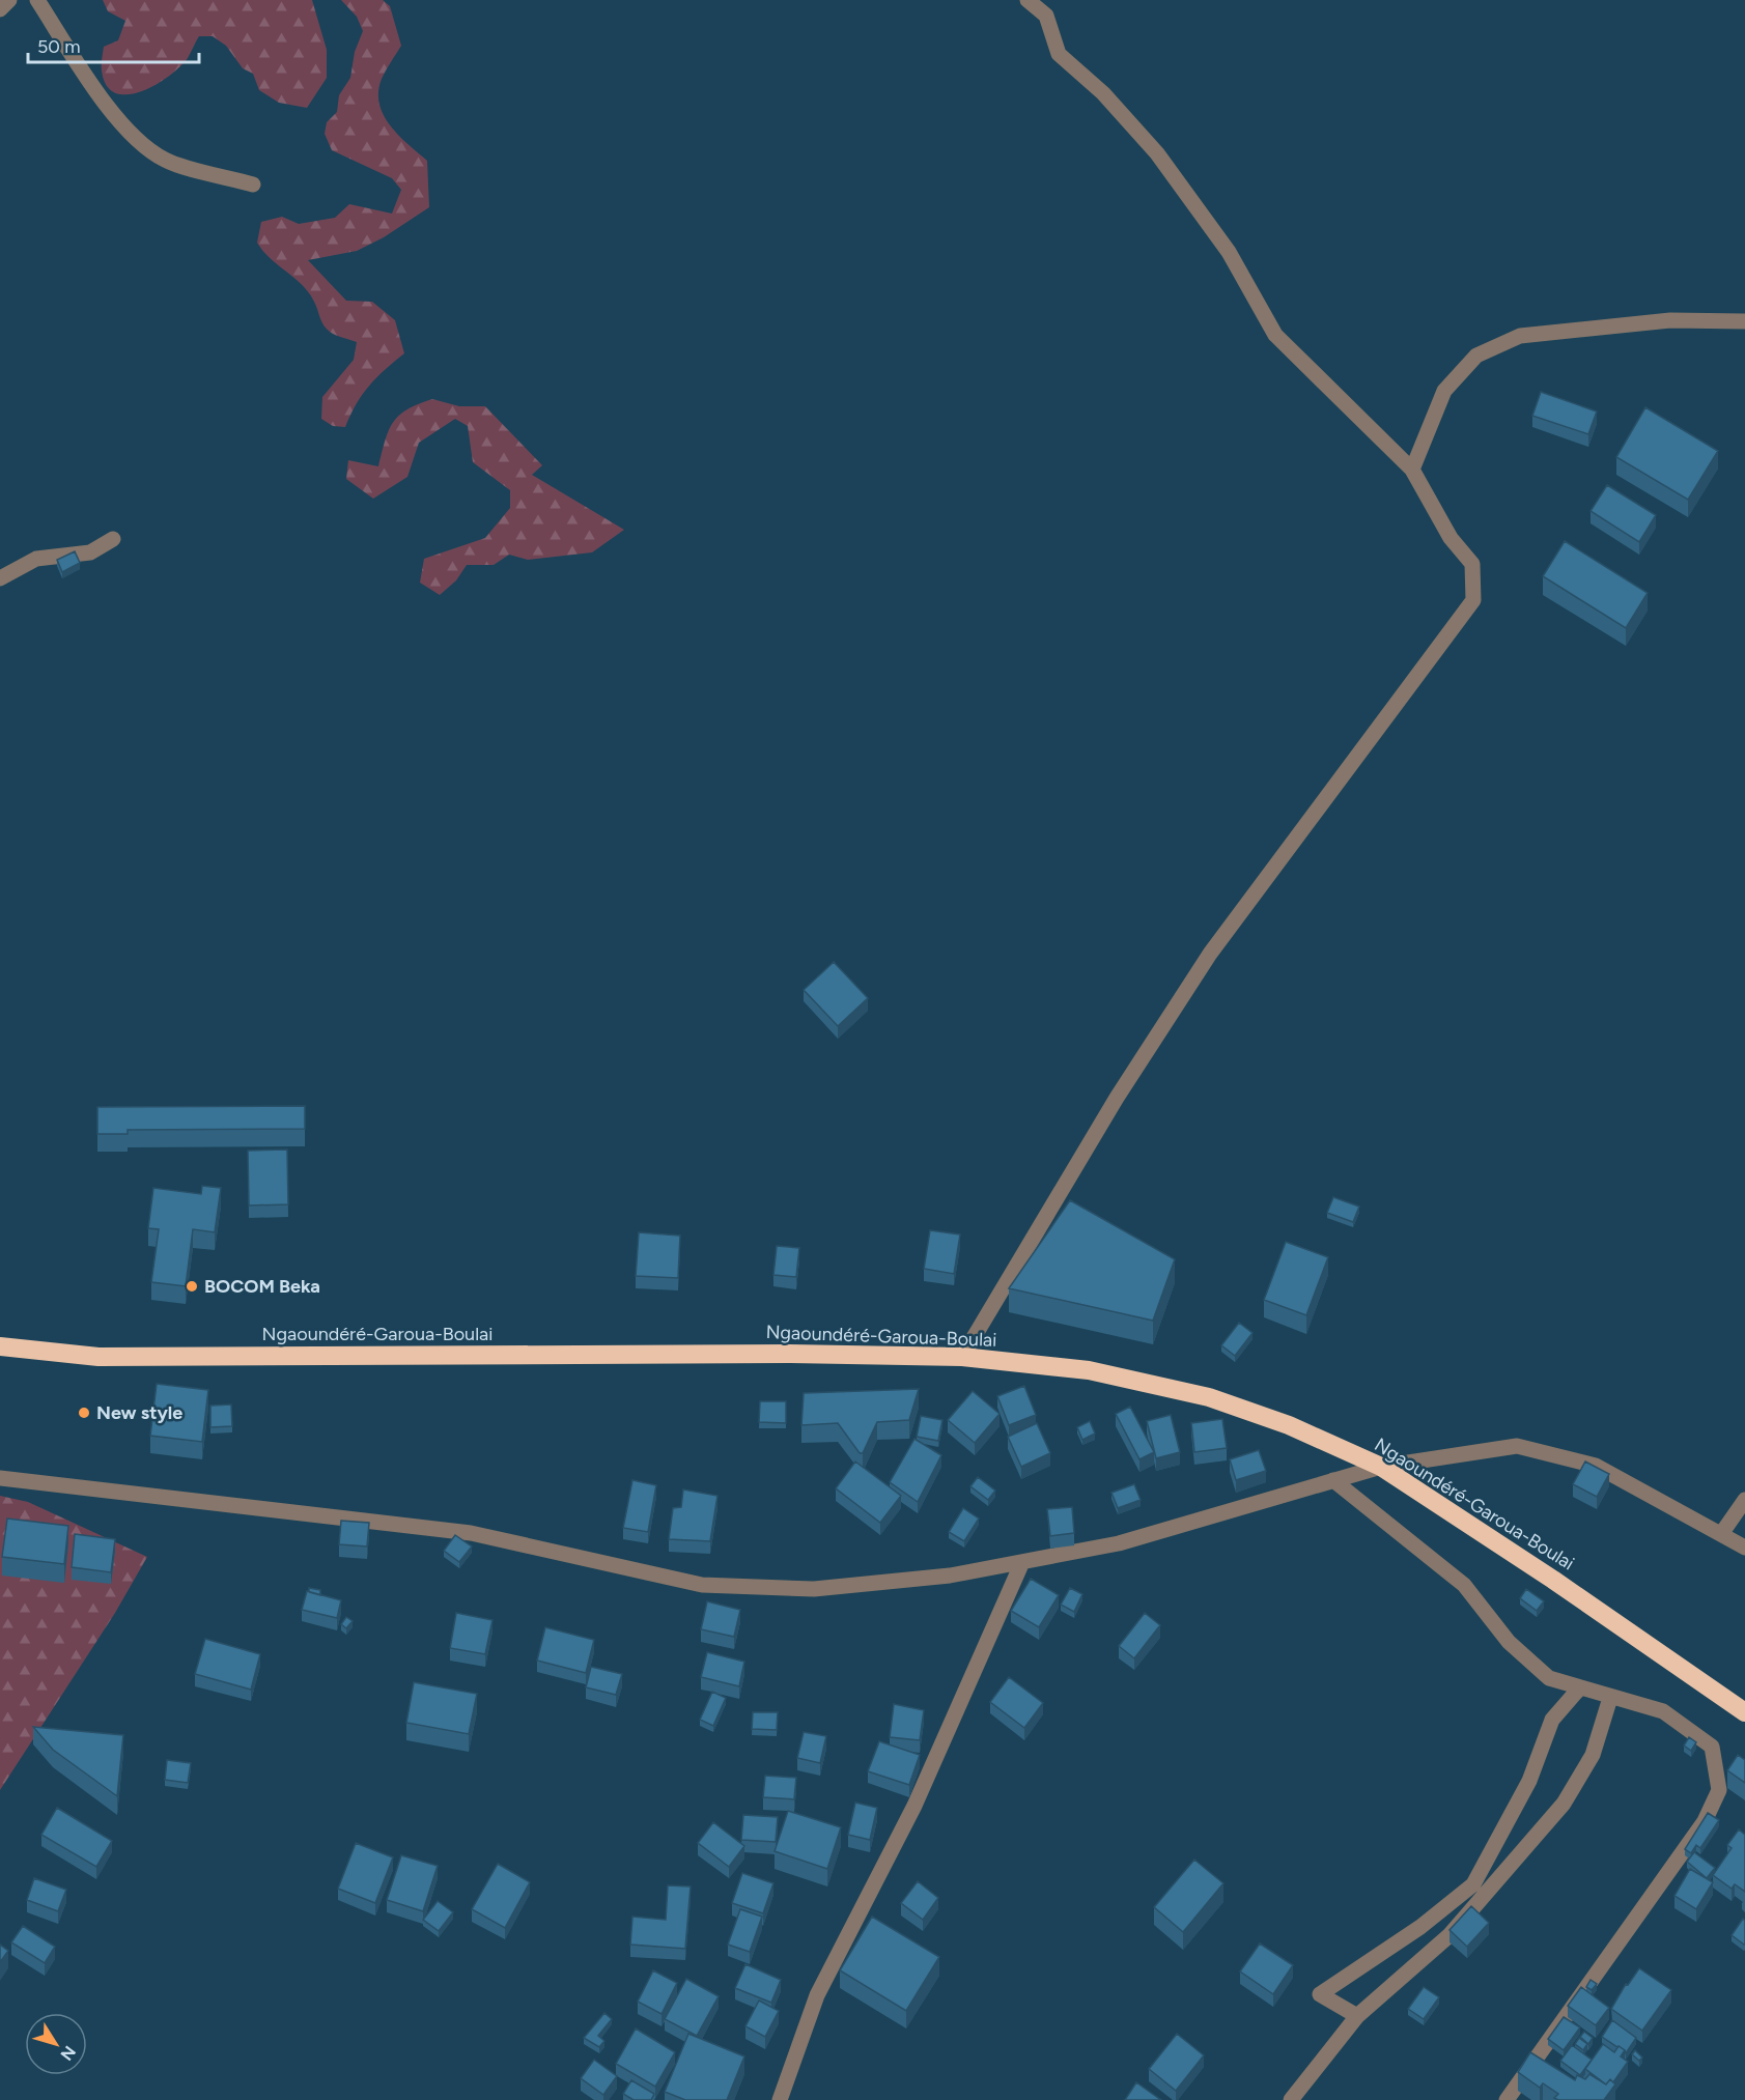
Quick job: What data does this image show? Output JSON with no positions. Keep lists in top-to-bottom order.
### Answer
{
  "streets": {
    "highway": ["Ngaoundéré-Garoua-Boulai"]
  },
  "places": ["BOCOM Beka", "New style"],
  "scale_bar": "50 m",
  "north": "bottom right"
}
